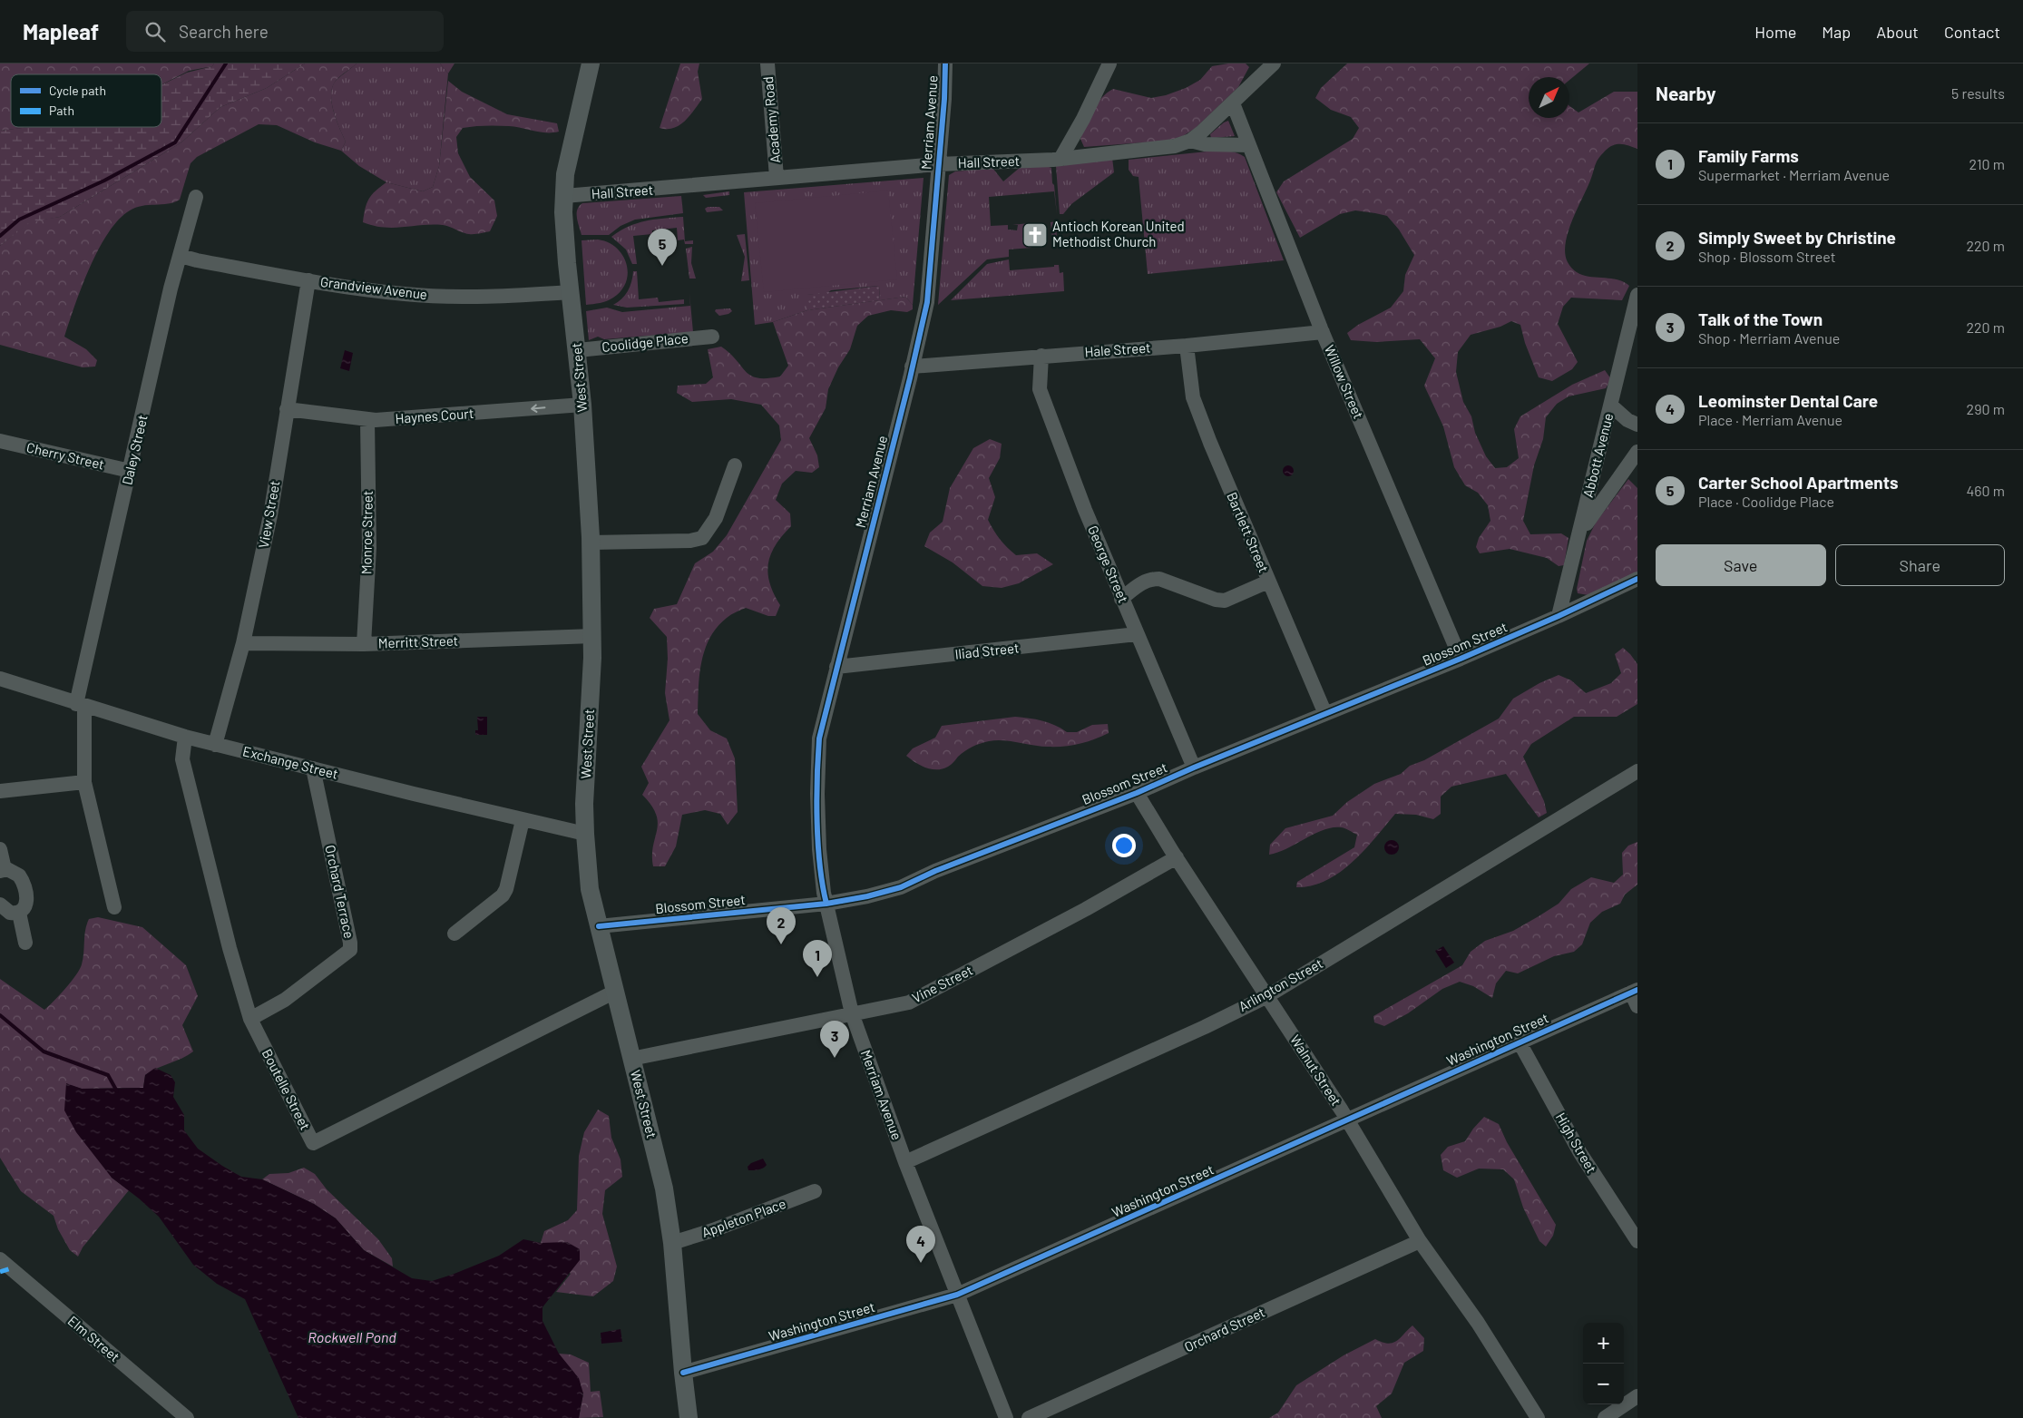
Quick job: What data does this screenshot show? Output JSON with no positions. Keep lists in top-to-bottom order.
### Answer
{
  "streets": {
    "main road": ["West Street"],
    "street": [
      "Academy Road",
      "Merriam Avenue",
      "Hall Street",
      "Grandview Avenue",
      "Coolidge Place",
      "Hale Street",
      "Willow Street",
      "Haynes Court",
      "Daley Street",
      "Abbott Avenue",
      "Cherry Street",
      "View Street",
      "Monroe Street",
      "Bartlett Street",
      "George Street",
      "Merritt Street",
      "Blossom Street",
      "Iliad Street",
      "Exchange Street",
      "Orchard Terrace",
      "Vine Street",
      "Arlington Street",
      "Washington Street",
      "Walnut Street",
      "Boutelle Street",
      "High Street",
      "Appleton Place",
      "Orchard Street",
      "Elm Street"
    ]
  },
  "crossings": [
    ["Academy Road", "Hall Street"],
    ["Merriam Avenue", "Hall Street"],
    ["Merriam Avenue", "Hale Street"],
    ["Merriam Avenue", "Blossom Street"],
    ["Merriam Avenue", "Iliad Street"],
    ["Merriam Avenue", "Vine Street"],
    ["Merriam Avenue", "Arlington Street"],
    ["Merriam Avenue", "Washington Street"],
    ["Hall Street", "West Street"],
    ["Hall Street", "Willow Street"],
    ["Grandview Avenue", "West Street"],
    ["Grandview Avenue", "Daley Street"],
    ["Grandview Avenue", "View Street"],
    ["Coolidge Place", "West Street"],
    ["Hale Street", "Willow Street"],
    ["Hale Street", "Bartlett Street"],
    ["Hale Street", "George Street"],
    ["West Street", "Haynes Court"],
    ["West Street", "Merritt Street"],
    ["West Street", "Blossom Street"],
    ["West Street", "Exchange Street"],
    ["West Street", "Vine Street"],
    ["West Street", "Washington Street"],
    ["West Street", "Boutelle Street"],
    ["West Street", "Appleton Place"],
    ["Willow Street", "Blossom Street"],
    ["Haynes Court", "View Street"],
    ["Haynes Court", "Monroe Street"],
    ["Daley Street", "Cherry Street"],
    ["Daley Street", "Exchange Street"],
    ["Abbott Avenue", "Blossom Street"],
    ["View Street", "Merritt Street"],
    ["View Street", "Exchange Street"],
    ["Monroe Street", "Merritt Street"],
    ["Bartlett Street", "Blossom Street"],
    ["George Street", "Blossom Street"],
    ["George Street", "Iliad Street"],
    ["Blossom Street", "Walnut Street"],
    ["Exchange Street", "Orchard Terrace"],
    ["Exchange Street", "Boutelle Street"],
    ["Orchard Terrace", "Boutelle Street"],
    ["Vine Street", "Walnut Street"],
    ["Arlington Street", "Walnut Street"],
    ["Washington Street", "Walnut Street"],
    ["Washington Street", "High Street"],
    ["Walnut Street", "Orchard Street"]
  ],
  "one_way": ["Haynes Court"],
  "water": ["Rockwell Pond"],
  "places": {
    "church": ["Antioch Korean United Methodist Church"]
  },
  "legend": ["Cycle path", "Path"],
  "north": "top right",
  "page": {
    "header": "Mapleaf",
    "search": "Search here",
    "nav": [
      "Home",
      "Map",
      "About",
      "Contact"
    ],
    "heading": ["Nearby", "5 results"],
    "list": [
      {
        "mark": "1",
        "name": "Family Farms",
        "note": "Supermarket · Merriam Avenue",
        "value": "210 m"
      },
      {
        "mark": "2",
        "name": "Simply Sweet by Christine",
        "note": "Shop · Blossom Street",
        "value": "220 m"
      },
      {
        "mark": "3",
        "name": "Talk of the Town",
        "note": "Shop · Merriam Avenue",
        "value": "220 m"
      },
      {
        "mark": "4",
        "name": "Leominster Dental Care",
        "note": "Place · Merriam Avenue",
        "value": "290 m"
      },
      {
        "mark": "5",
        "name": "Carter School Apartments",
        "note": "Place · Coolidge Place",
        "value": "460 m"
      }
    ],
    "pins": [
      "5",
      "2",
      "1",
      "3",
      "4"
    ],
    "buttons": ["Save", "Share"],
    "map_buttons": ["+", "−"]
  }
}
